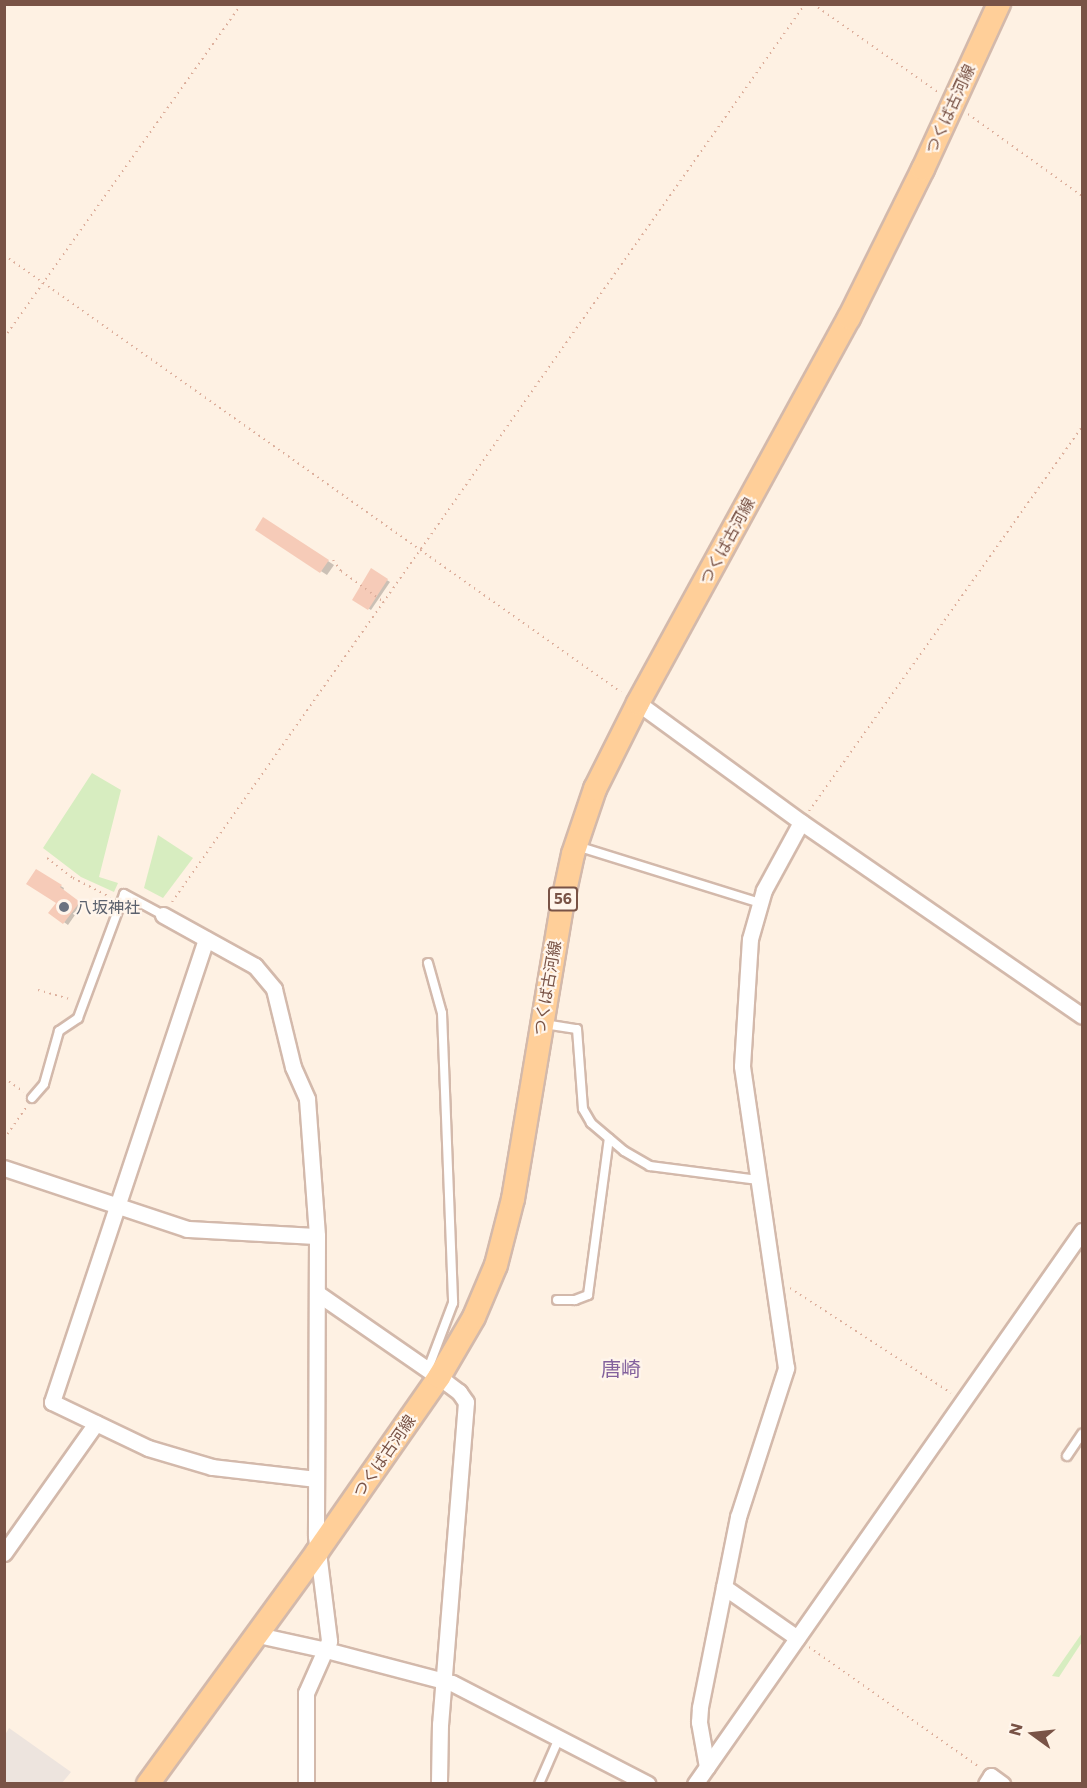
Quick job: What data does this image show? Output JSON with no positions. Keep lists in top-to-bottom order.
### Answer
{
  "streets": {
    "main road": ["つくば古河線", "56"]
  },
  "districts": ["唐崎"],
  "places": ["八坂神社"],
  "north": "left"
}
